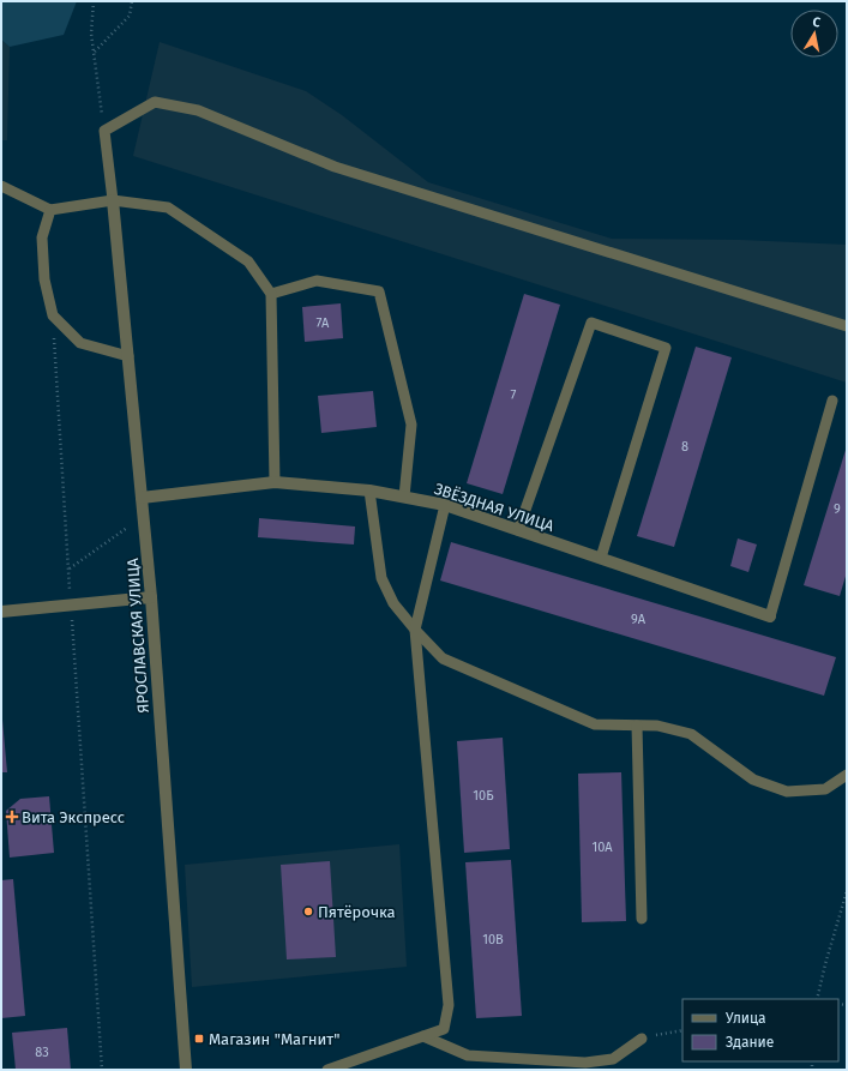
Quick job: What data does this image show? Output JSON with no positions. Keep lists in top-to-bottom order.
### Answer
{
  "streets": {
    "street": ["ЗВЁЗДНАЯ УЛИЦА", "ЯРОСЛАВСКАЯ УЛИЦА"]
  },
  "crossings": [
    ["ЗВЁЗДНАЯ УЛИЦА", "ЯРОСЛАВСКАЯ УЛИЦА"]
  ],
  "places": {
    "health": ["Вита Экспресс"],
    "other": ["Пятёрочка"],
    "transit": ["Магазин \"Магнит\""]
  },
  "house_numbers": [
    "7А",
    "7",
    "8",
    "9",
    "9А",
    "10Б",
    "10А",
    "10В",
    "83"
  ],
  "legend": ["Улица", "Здание"],
  "north": "top"
}
